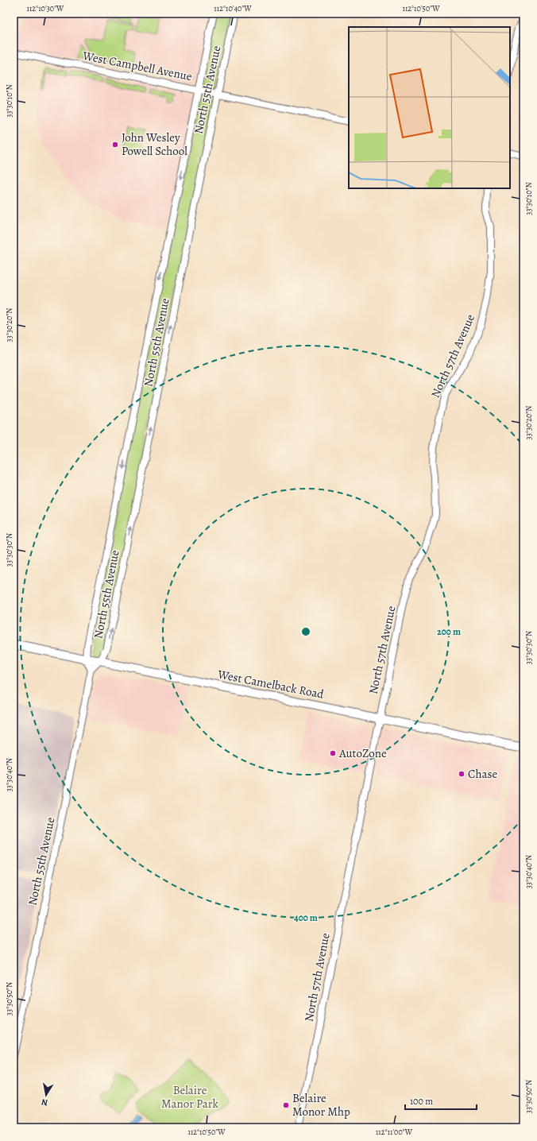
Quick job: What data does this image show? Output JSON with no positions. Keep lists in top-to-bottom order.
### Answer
{
  "streets": {
    "main road": ["West Camelback Road"],
    "street": ["West Campbell Avenue", "North 55th Avenue", "North 57th Avenue"]
  },
  "crossings": [
    ["West Campbell Avenue", "North 55th Avenue"],
    ["North 55th Avenue", "West Camelback Road"],
    ["North 57th Avenue", "West Camelback Road"]
  ],
  "parks": ["Belaire Manor Park"],
  "places": [
    "John Wesley Powell School",
    "AutoZone",
    "Chase",
    "Belaire Monor Mhp"
  ],
  "scale_bar": "100 m",
  "north": "bottom",
  "coordinates": [
    "112°10'30\"W",
    "112°10'40\"W",
    "112°10'50\"W",
    "33°30'10\"N",
    "33°30'20\"N",
    "33°30'30\"N",
    "33°30'40\"N",
    "33°30'50\"N",
    "112°11'00\"W"
  ],
  "rings": ["200 m", "400 m"]
}
